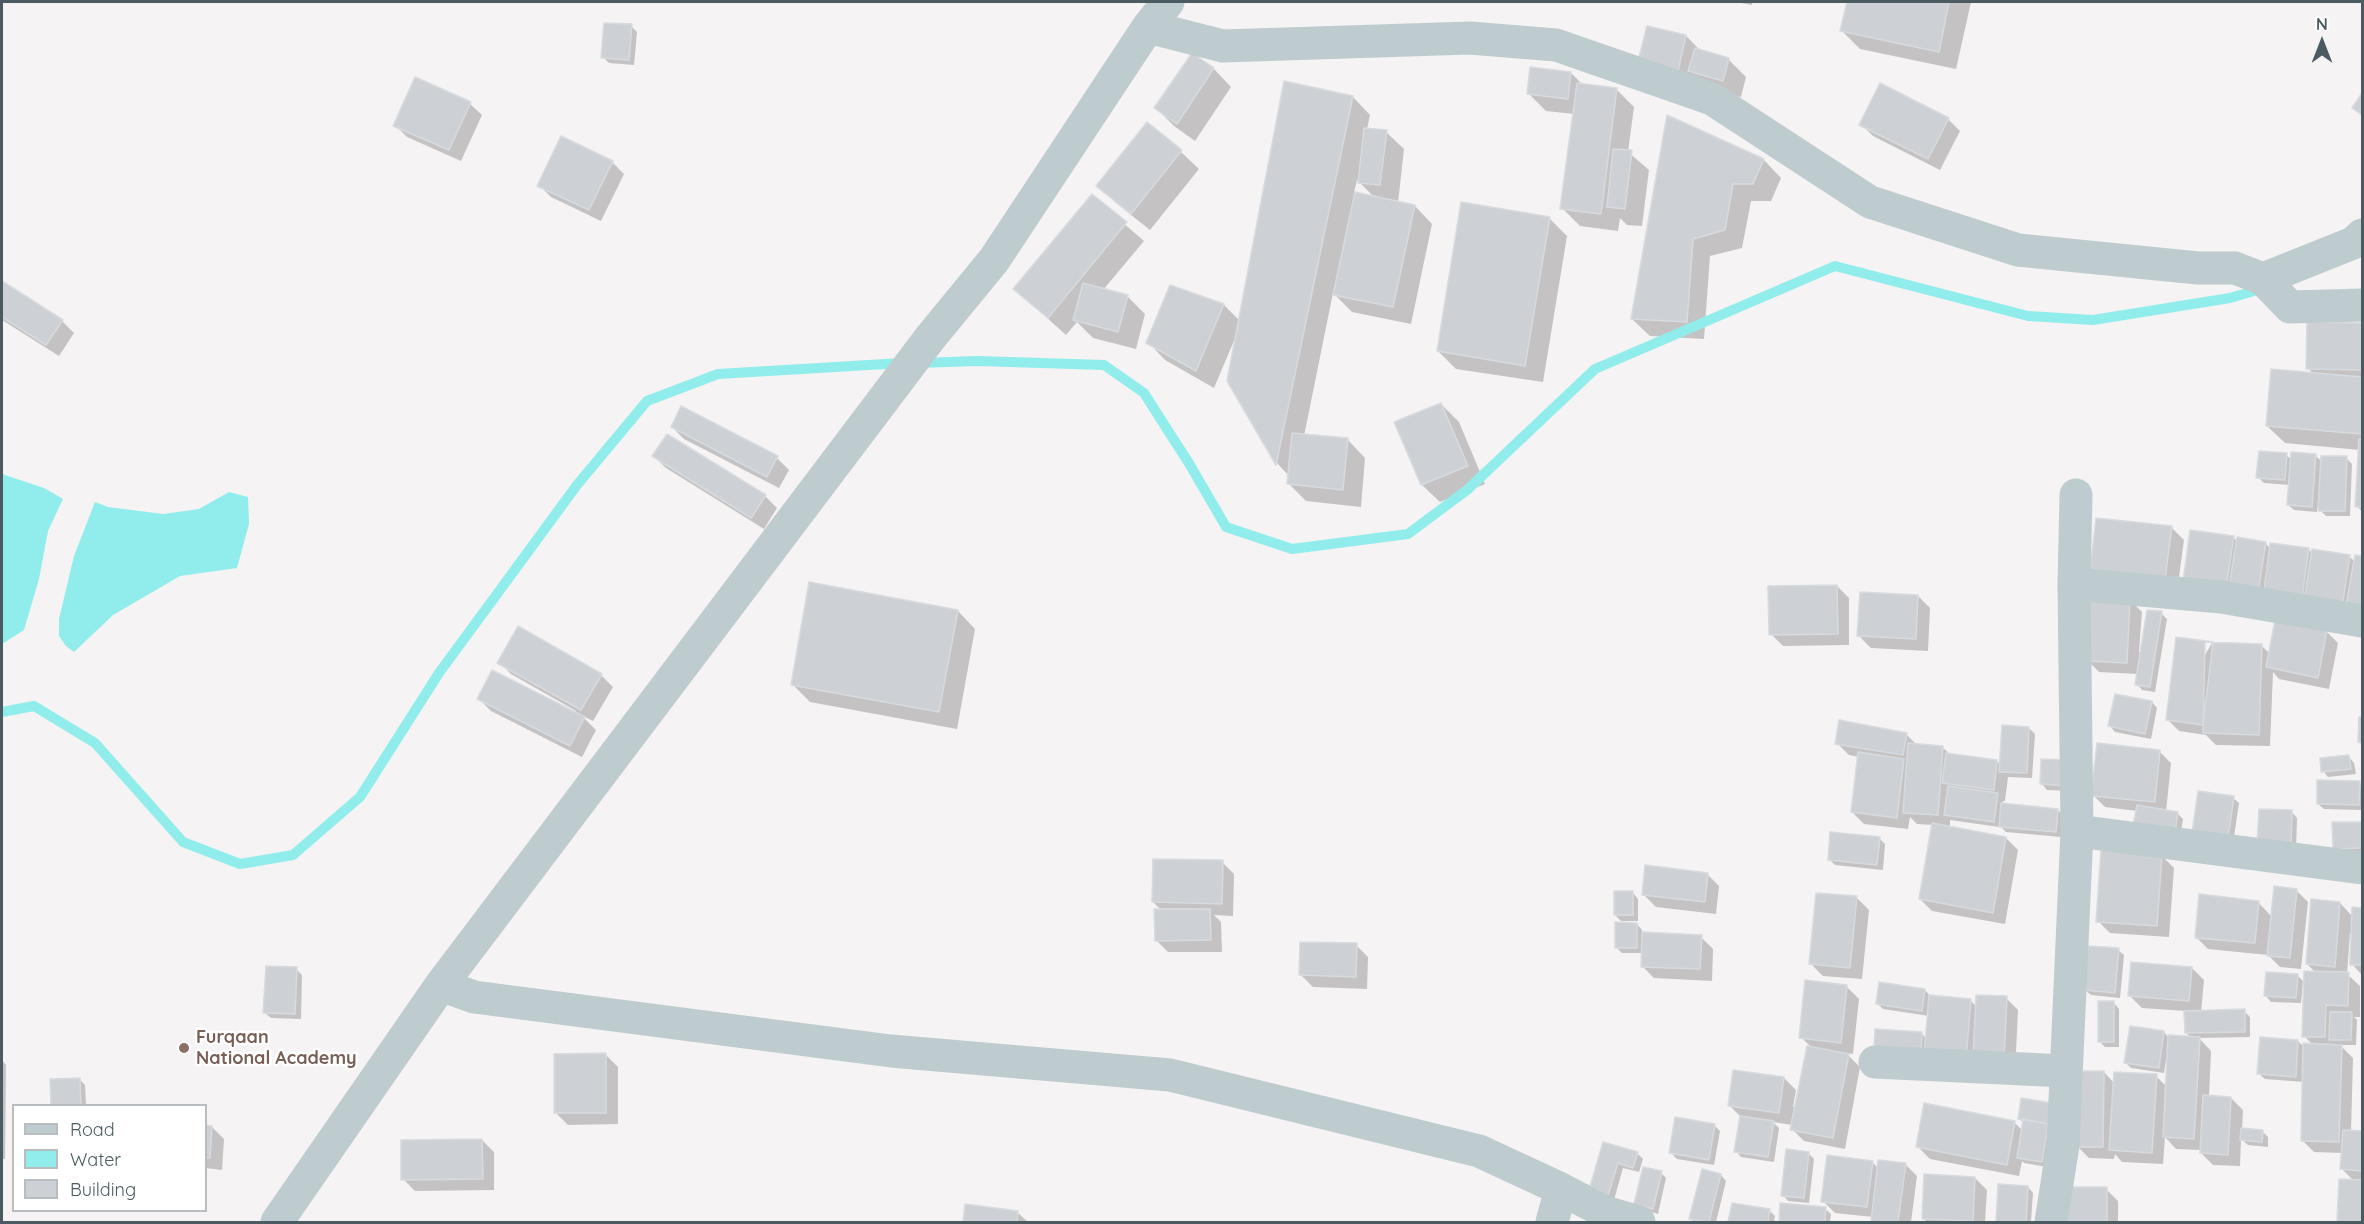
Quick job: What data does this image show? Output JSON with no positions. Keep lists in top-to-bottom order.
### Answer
{
  "places": ["Furqaan National Academy"],
  "legend": ["Road", "Water", "Building"],
  "north": "top"
}
